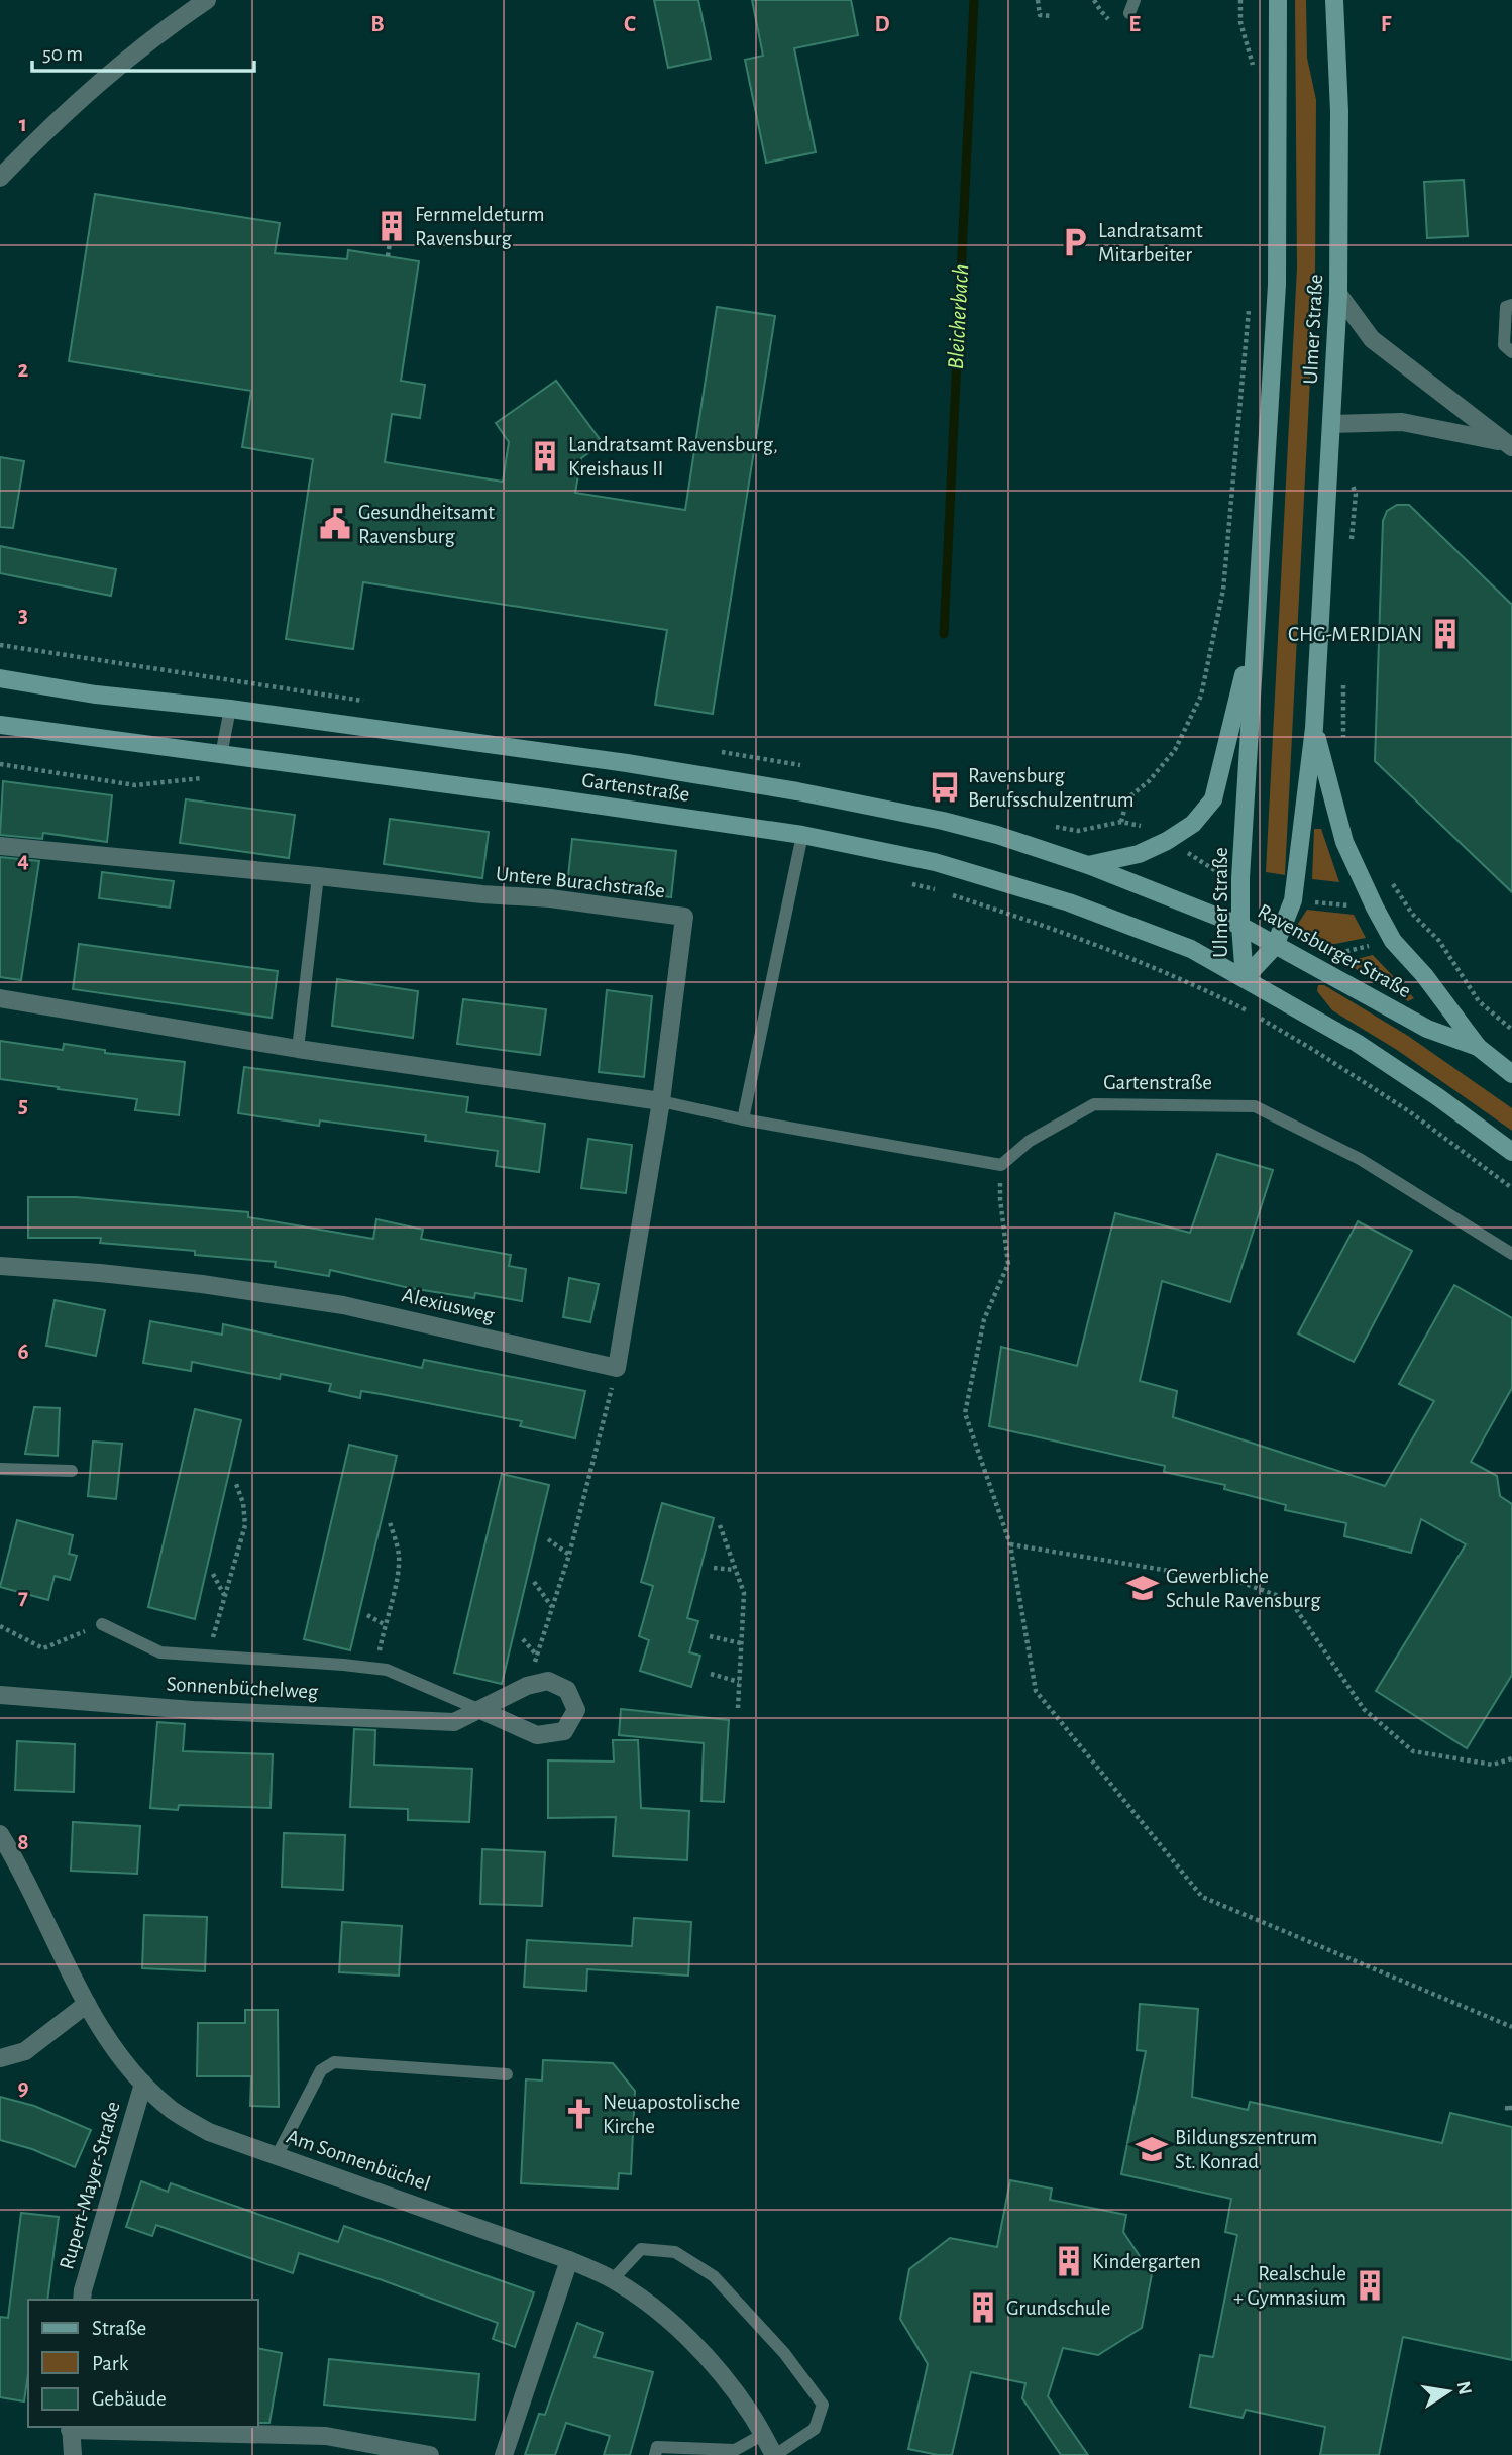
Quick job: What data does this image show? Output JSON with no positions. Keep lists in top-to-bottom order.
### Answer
{
  "streets": {
    "main road": ["Ulmer Straße", "Gartenstraße", "Ravensburger Straße"],
    "street": [
      "Untere Burachstraße",
      "Alexiusweg",
      "Sonnenbüchelweg",
      "Am Sonnenbüchel",
      "Rupert-Mayer-Straße"
    ]
  },
  "crossings": [
    ["Ulmer Straße", "Gartenstraße"],
    ["Ulmer Straße", "Ravensburger Straße"],
    ["Gartenstraße", "Ravensburger Straße"],
    ["Am Sonnenbüchel", "Rupert-Mayer-Straße"]
  ],
  "water": ["Bleicherbach"],
  "places": {
    "building": [
      "Fernmeldeturm Ravensburg",
      "Landratsamt Ravensburg, Kreishaus II",
      "CHG-MERIDIAN",
      "Kindergarten",
      "Realschule + Gymnasium",
      "Grundschule"
    ],
    "parking": ["Landratsamt Mitarbeiter"],
    "public building": ["Gesundheitsamt Ravensburg"],
    "bus stop": ["Ravensburg Berufsschulzentrum"],
    "school or university": ["Gewerbliche Schule Ravensburg", "Bildungszentrum St. Konrad"],
    "church": ["Neuapostolische Kirche"]
  },
  "legend": ["Straße", "Park", "Gebäude"],
  "scale_bar": "50 m",
  "north": "right",
  "grid": {
    "columns": [
      "B",
      "C",
      "D",
      "E",
      "F"
    ],
    "rows": [
      "1",
      "2",
      "3",
      "4",
      "5",
      "6",
      "7",
      "8",
      "9"
    ]
  }
}
